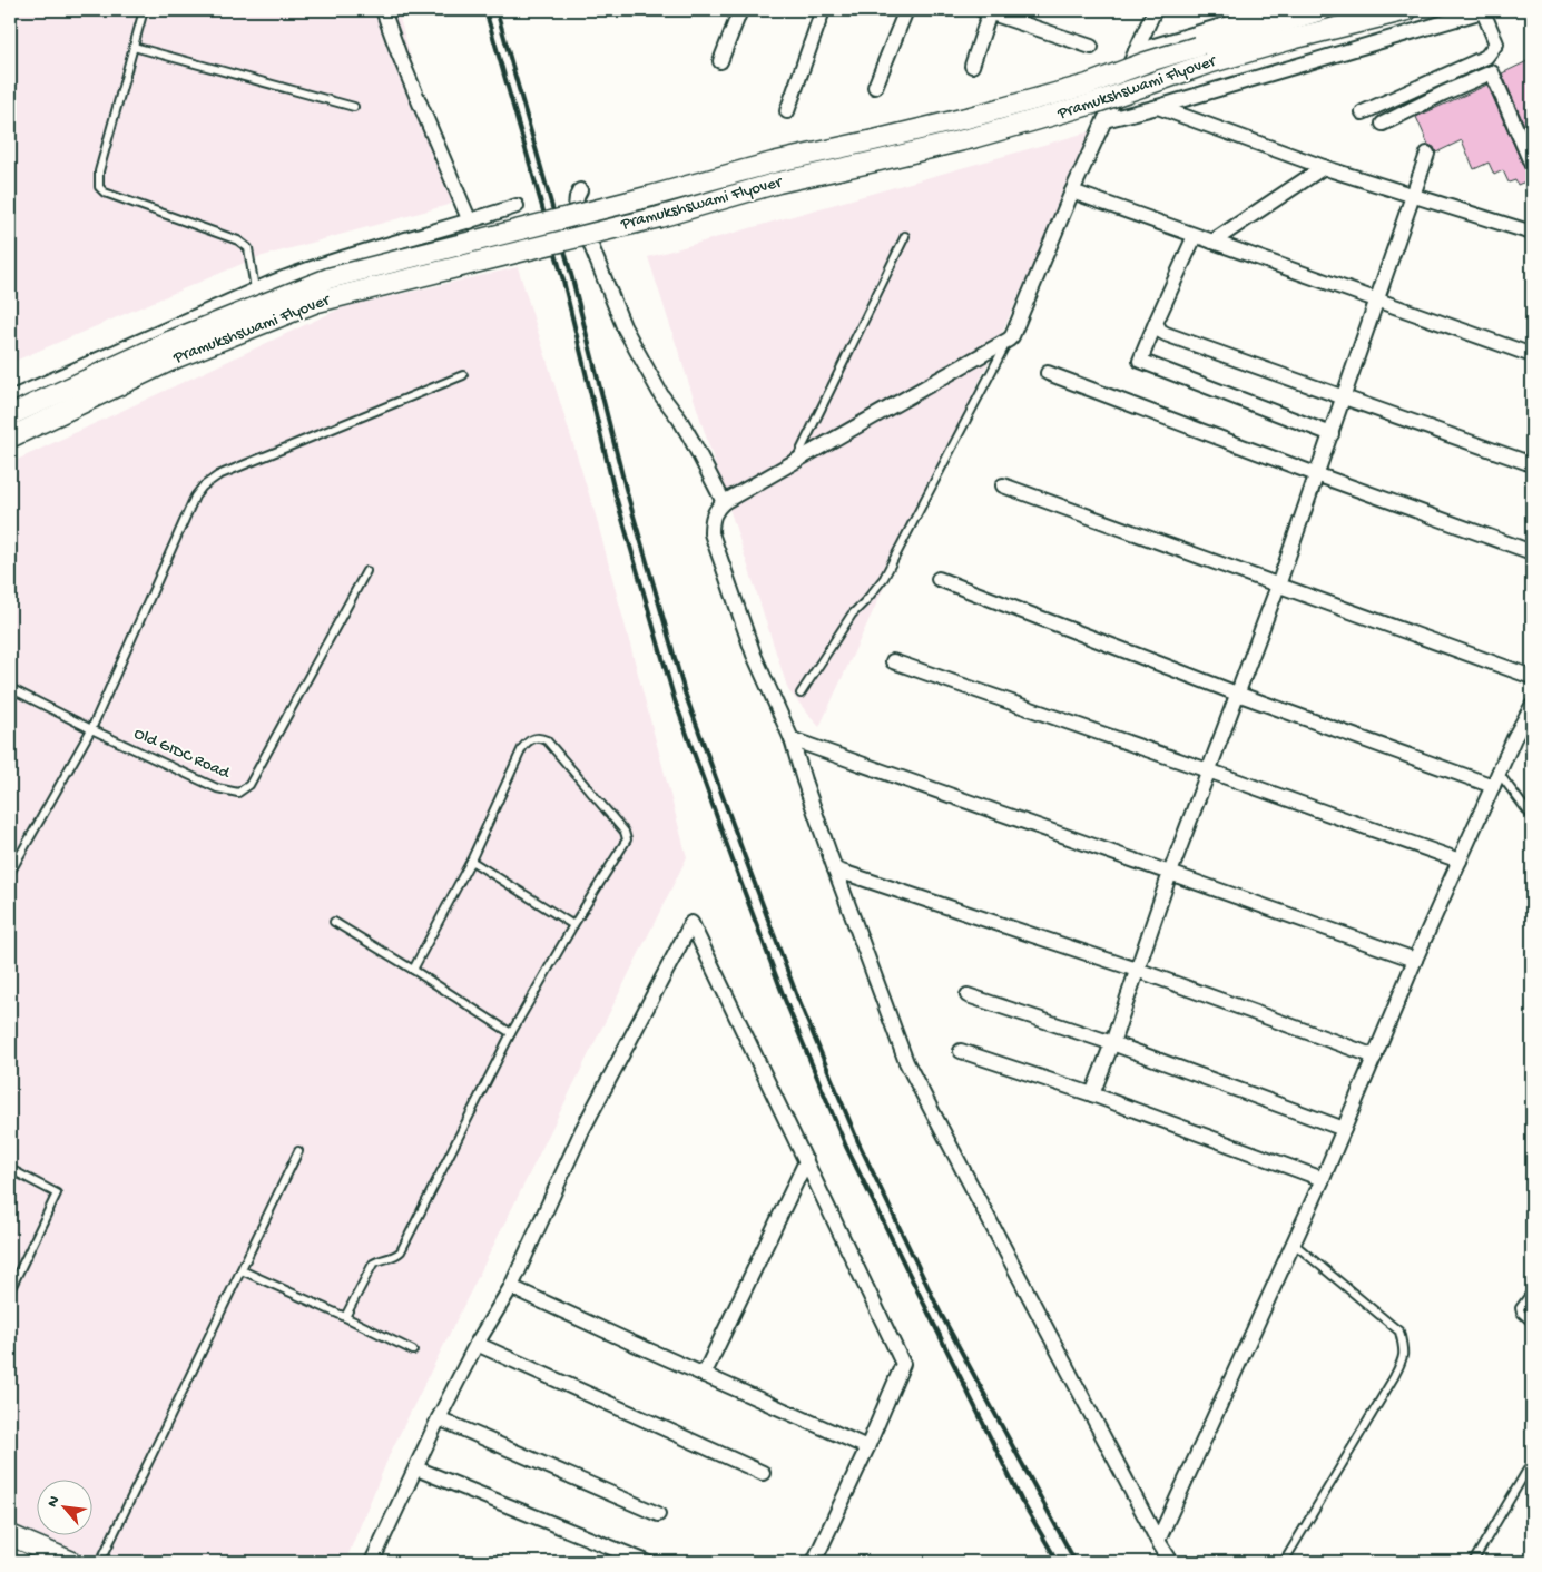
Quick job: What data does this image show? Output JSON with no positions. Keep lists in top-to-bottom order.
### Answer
{
  "streets": {
    "main road": ["Pramukshswami Flyover"],
    "lane": ["Old GIDC Road"]
  },
  "north": "top left"
}
